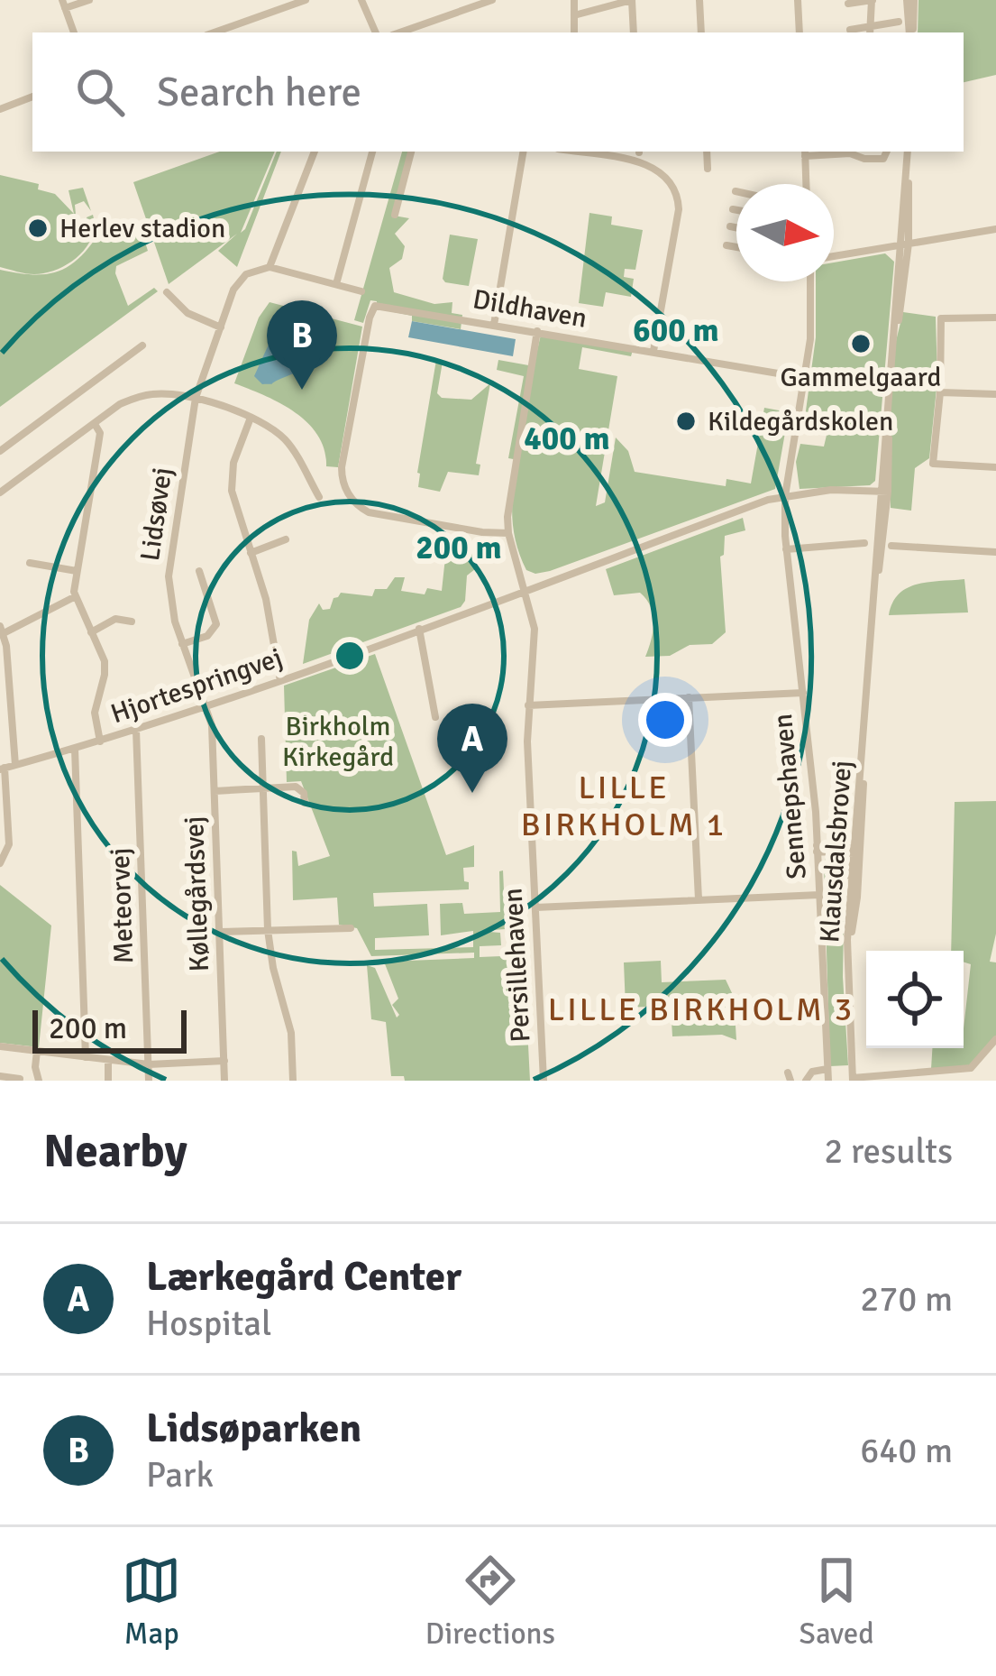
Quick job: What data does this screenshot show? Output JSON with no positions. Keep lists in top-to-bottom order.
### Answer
{
  "streets": {
    "street": [
      "Dildhaven",
      "Lidsøvej",
      "Hjortespringvej",
      "Sennepshaven",
      "Klausdalsbrovej",
      "Køllegårdsvej",
      "Meteorvej",
      "Persillehaven"
    ]
  },
  "crossings": [
    ["Dildhaven", "Sennepshaven"],
    ["Lidsøvej", "Hjortespringvej"],
    ["Lidsøvej", "Køllegårdsvej"],
    ["Hjortespringvej", "Sennepshaven"],
    ["Hjortespringvej", "Klausdalsbrovej"],
    ["Hjortespringvej", "Køllegårdsvej"],
    ["Hjortespringvej", "Meteorvej"],
    ["Hjortespringvej", "Persillehaven"]
  ],
  "districts": ["LILLE BIRKHOLM 1", "LILLE BIRKHOLM 3"],
  "parks": ["Birkholm Kirkegård"],
  "places": ["Herlev stadion", "Gammelgaard", "Kildegårdskolen"],
  "scale_bar": "200 m",
  "north": "right",
  "page": {
    "search": "Search here",
    "pins": ["B", "A"],
    "scale": "200 m",
    "heading": ["Nearby", "2 results"],
    "list": [
      {
        "mark": "A",
        "name": "Lærkegård Center",
        "note": "Hospital",
        "value": "270 m"
      },
      {
        "mark": "B",
        "name": "Lidsøparken",
        "note": "Park",
        "value": "640 m"
      }
    ],
    "nav": ["Map", "Directions", "Saved"]
  },
  "rings": ["600 m", "400 m", "200 m"]
}
